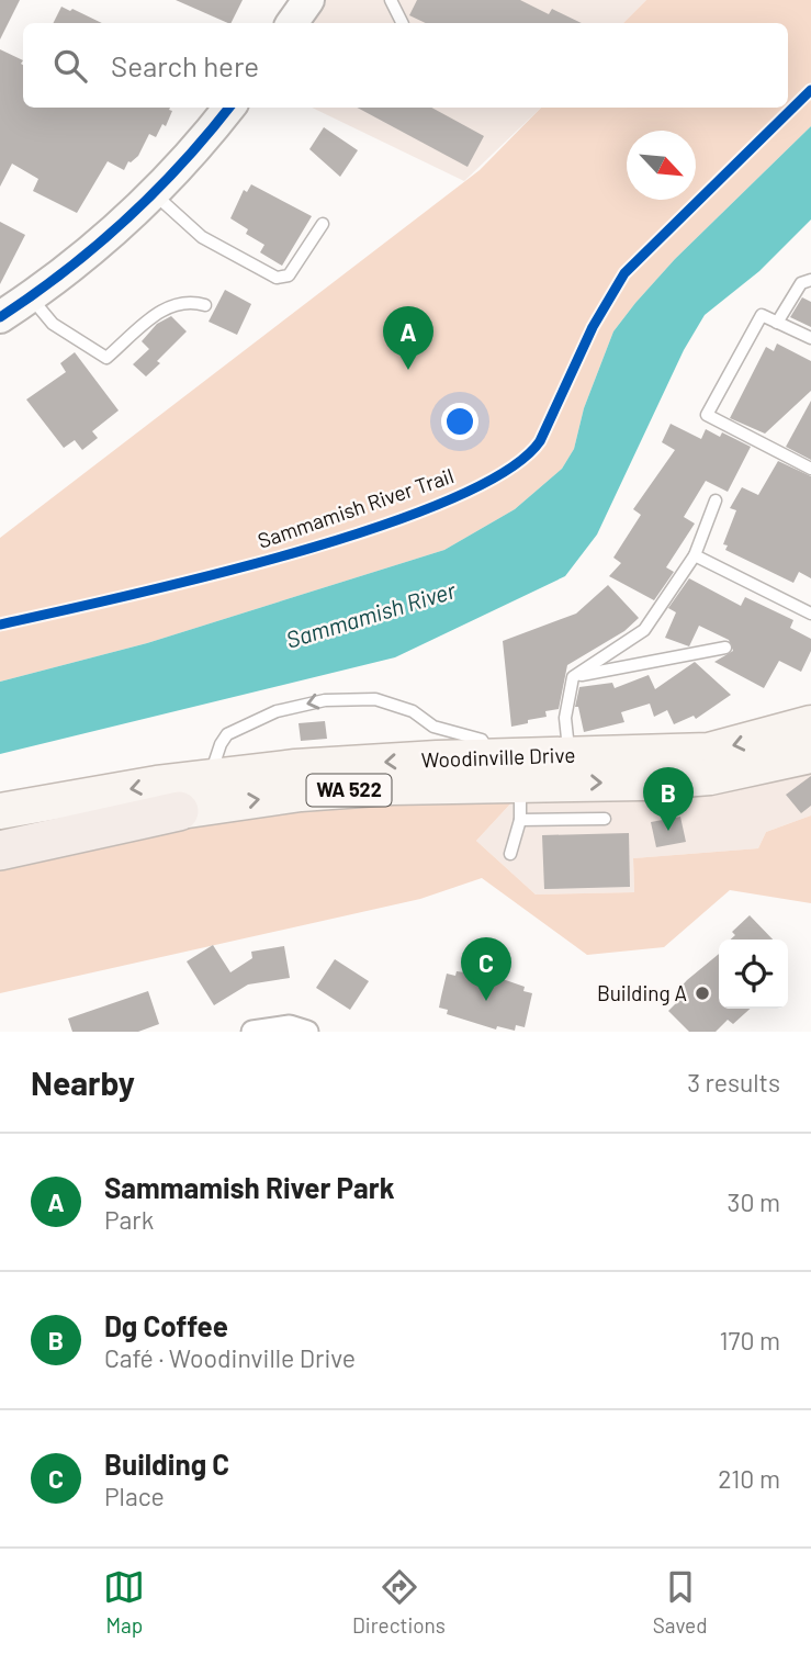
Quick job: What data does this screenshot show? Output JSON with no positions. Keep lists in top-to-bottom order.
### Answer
{
  "streets": {
    "main road": ["Woodinville Drive", "WA 522"],
    "cycle path": ["Sammamish River Trail"]
  },
  "water": ["Sammamish River"],
  "places": ["Building A"],
  "north": "bottom right",
  "page": {
    "search": "Search here",
    "pins": ["A", "B", "C"],
    "heading": ["Nearby", "3 results"],
    "list": [
      {
        "mark": "A",
        "name": "Sammamish River Park",
        "note": "Park",
        "value": "30 m"
      },
      {
        "mark": "B",
        "name": "Dg Coffee",
        "note": "Café · Woodinville Drive",
        "value": "170 m"
      },
      {
        "mark": "C",
        "name": "Building C",
        "note": "Place",
        "value": "210 m"
      }
    ],
    "nav": ["Map", "Directions", "Saved"]
  }
}
